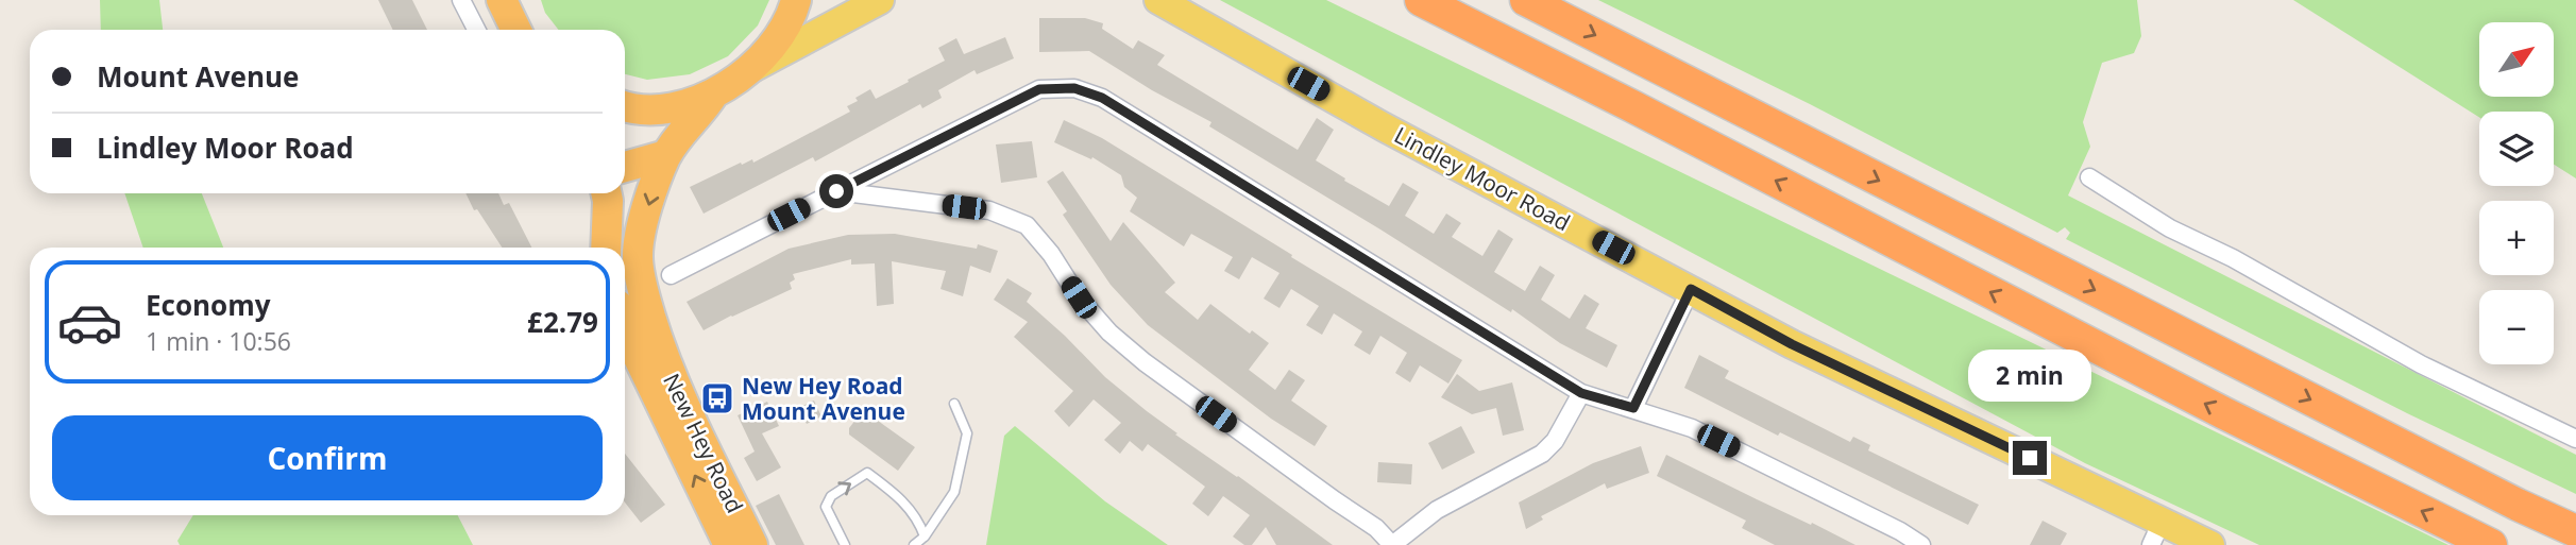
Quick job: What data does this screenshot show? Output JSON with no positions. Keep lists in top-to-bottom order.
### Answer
{
  "streets": {
    "highway": ["New Hey Road"],
    "main road": ["Lindley Moor Road"]
  },
  "places": {
    "bus stop": ["New Hey Road Mount Avenue"]
  },
  "north": "top right",
  "page": {
    "map_buttons": ["+", "−"],
    "banner": ["Mount Avenue", "Lindley Moor Road"],
    "list": [
      {
        "name": "Economy",
        "note": "1 min · 10:56",
        "value": "£2.79"
      }
    ],
    "bubble": "2 min",
    "buttons": "Confirm"
  }
}
